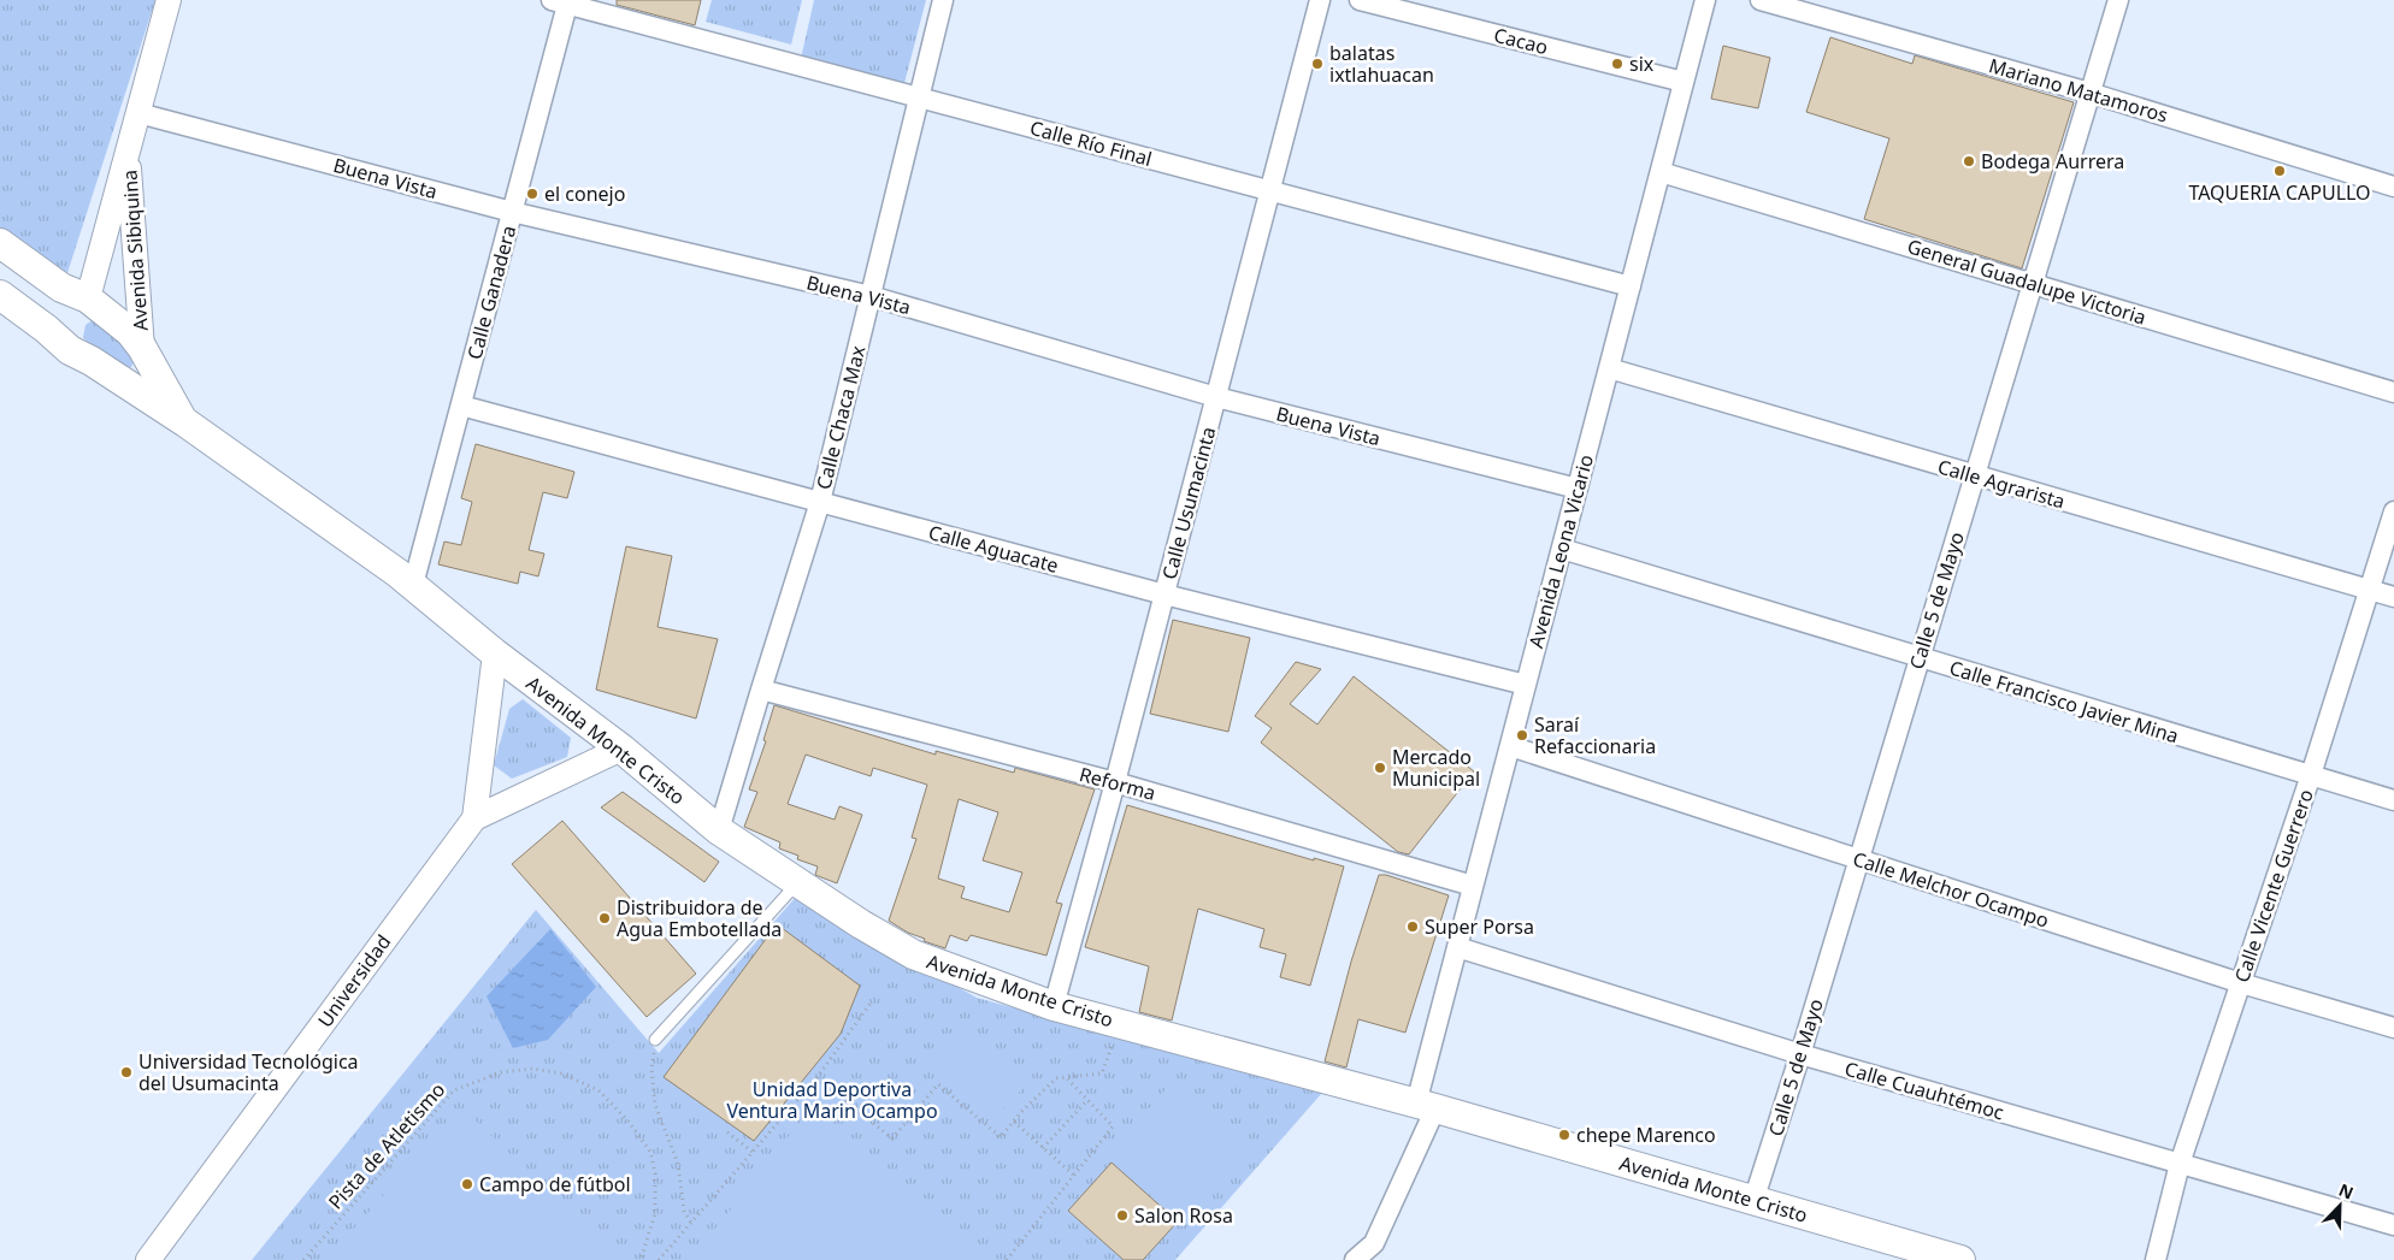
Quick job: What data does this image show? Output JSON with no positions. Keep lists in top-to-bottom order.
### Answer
{
  "streets": {
    "main road": ["Avenida Monte Cristo"],
    "street": [
      "Cacao",
      "Mariano Matamoros",
      "Calle Río Final",
      "Buena Vista",
      "Avenida Sibiquina",
      "General Guadalupe Victoria",
      "Calle Ganadera",
      "Calle Chaca Max",
      "Calle Agrarista",
      "Calle Usumacinta",
      "Calle Aguacate",
      "Avenida Leona Vicario",
      "Calle 5 de Mayo",
      "Calle Francisco Javier Mina",
      "Reforma",
      "Calle Vicente Guerrero",
      "Calle Melchor Ocampo",
      "Universidad",
      "Calle Cuauhtémoc"
    ],
    "path": ["Pista de Atletismo"]
  },
  "crossings": [
    ["Cacao", "Avenida Leona Vicario"],
    ["Mariano Matamoros", "Calle 5 de Mayo"],
    ["Calle Río Final", "Calle Ganadera"],
    ["Calle Río Final", "Calle Chaca Max"],
    ["Calle Río Final", "Calle Usumacinta"],
    ["Calle Río Final", "Avenida Leona Vicario"],
    ["Buena Vista", "Avenida Sibiquina"],
    ["Buena Vista", "Calle Ganadera"],
    ["Buena Vista", "Calle Chaca Max"],
    ["Buena Vista", "Calle Usumacinta"],
    ["Buena Vista", "Avenida Leona Vicario"],
    ["General Guadalupe Victoria", "Avenida Leona Vicario"],
    ["General Guadalupe Victoria", "Calle 5 de Mayo"],
    ["Calle Ganadera", "Calle Aguacate"],
    ["Calle Ganadera", "Avenida Monte Cristo"],
    ["Calle Chaca Max", "Calle Aguacate"],
    ["Calle Chaca Max", "Avenida Monte Cristo"],
    ["Calle Chaca Max", "Reforma"],
    ["Calle Agrarista", "Avenida Leona Vicario"],
    ["Calle Agrarista", "Calle 5 de Mayo"],
    ["Calle Agrarista", "Calle Vicente Guerrero"],
    ["Calle Usumacinta", "Calle Aguacate"],
    ["Calle Usumacinta", "Avenida Monte Cristo"],
    ["Calle Usumacinta", "Reforma"],
    ["Calle Aguacate", "Avenida Leona Vicario"],
    ["Avenida Leona Vicario", "Calle Francisco Javier Mina"],
    ["Avenida Leona Vicario", "Avenida Monte Cristo"],
    ["Avenida Leona Vicario", "Reforma"],
    ["Avenida Leona Vicario", "Calle Melchor Ocampo"],
    ["Avenida Leona Vicario", "Calle Cuauhtémoc"],
    ["Calle 5 de Mayo", "Calle Francisco Javier Mina"],
    ["Calle 5 de Mayo", "Avenida Monte Cristo"],
    ["Calle 5 de Mayo", "Calle Melchor Ocampo"],
    ["Calle 5 de Mayo", "Calle Cuauhtémoc"],
    ["Calle Francisco Javier Mina", "Calle Vicente Guerrero"],
    ["Calle Vicente Guerrero", "Calle Melchor Ocampo"],
    ["Calle Vicente Guerrero", "Calle Cuauhtémoc"]
  ],
  "parks": ["Unidad Deportiva Ventura Marin Ocampo"],
  "places": [
    "balatas ixtlahuacan",
    "six",
    "Bodega Aurrera",
    "TAQUERIA CAPULLO",
    "el conejo",
    "Saraí Refaccionaria",
    "Mercado Municipal",
    "Distribuidora de Agua Embotellada",
    "Super Porsa",
    "Universidad Tecnológica del Usumacinta",
    "chepe Marenco",
    "Campo de fútbol",
    "Salon Rosa"
  ],
  "north": "top right"
}
